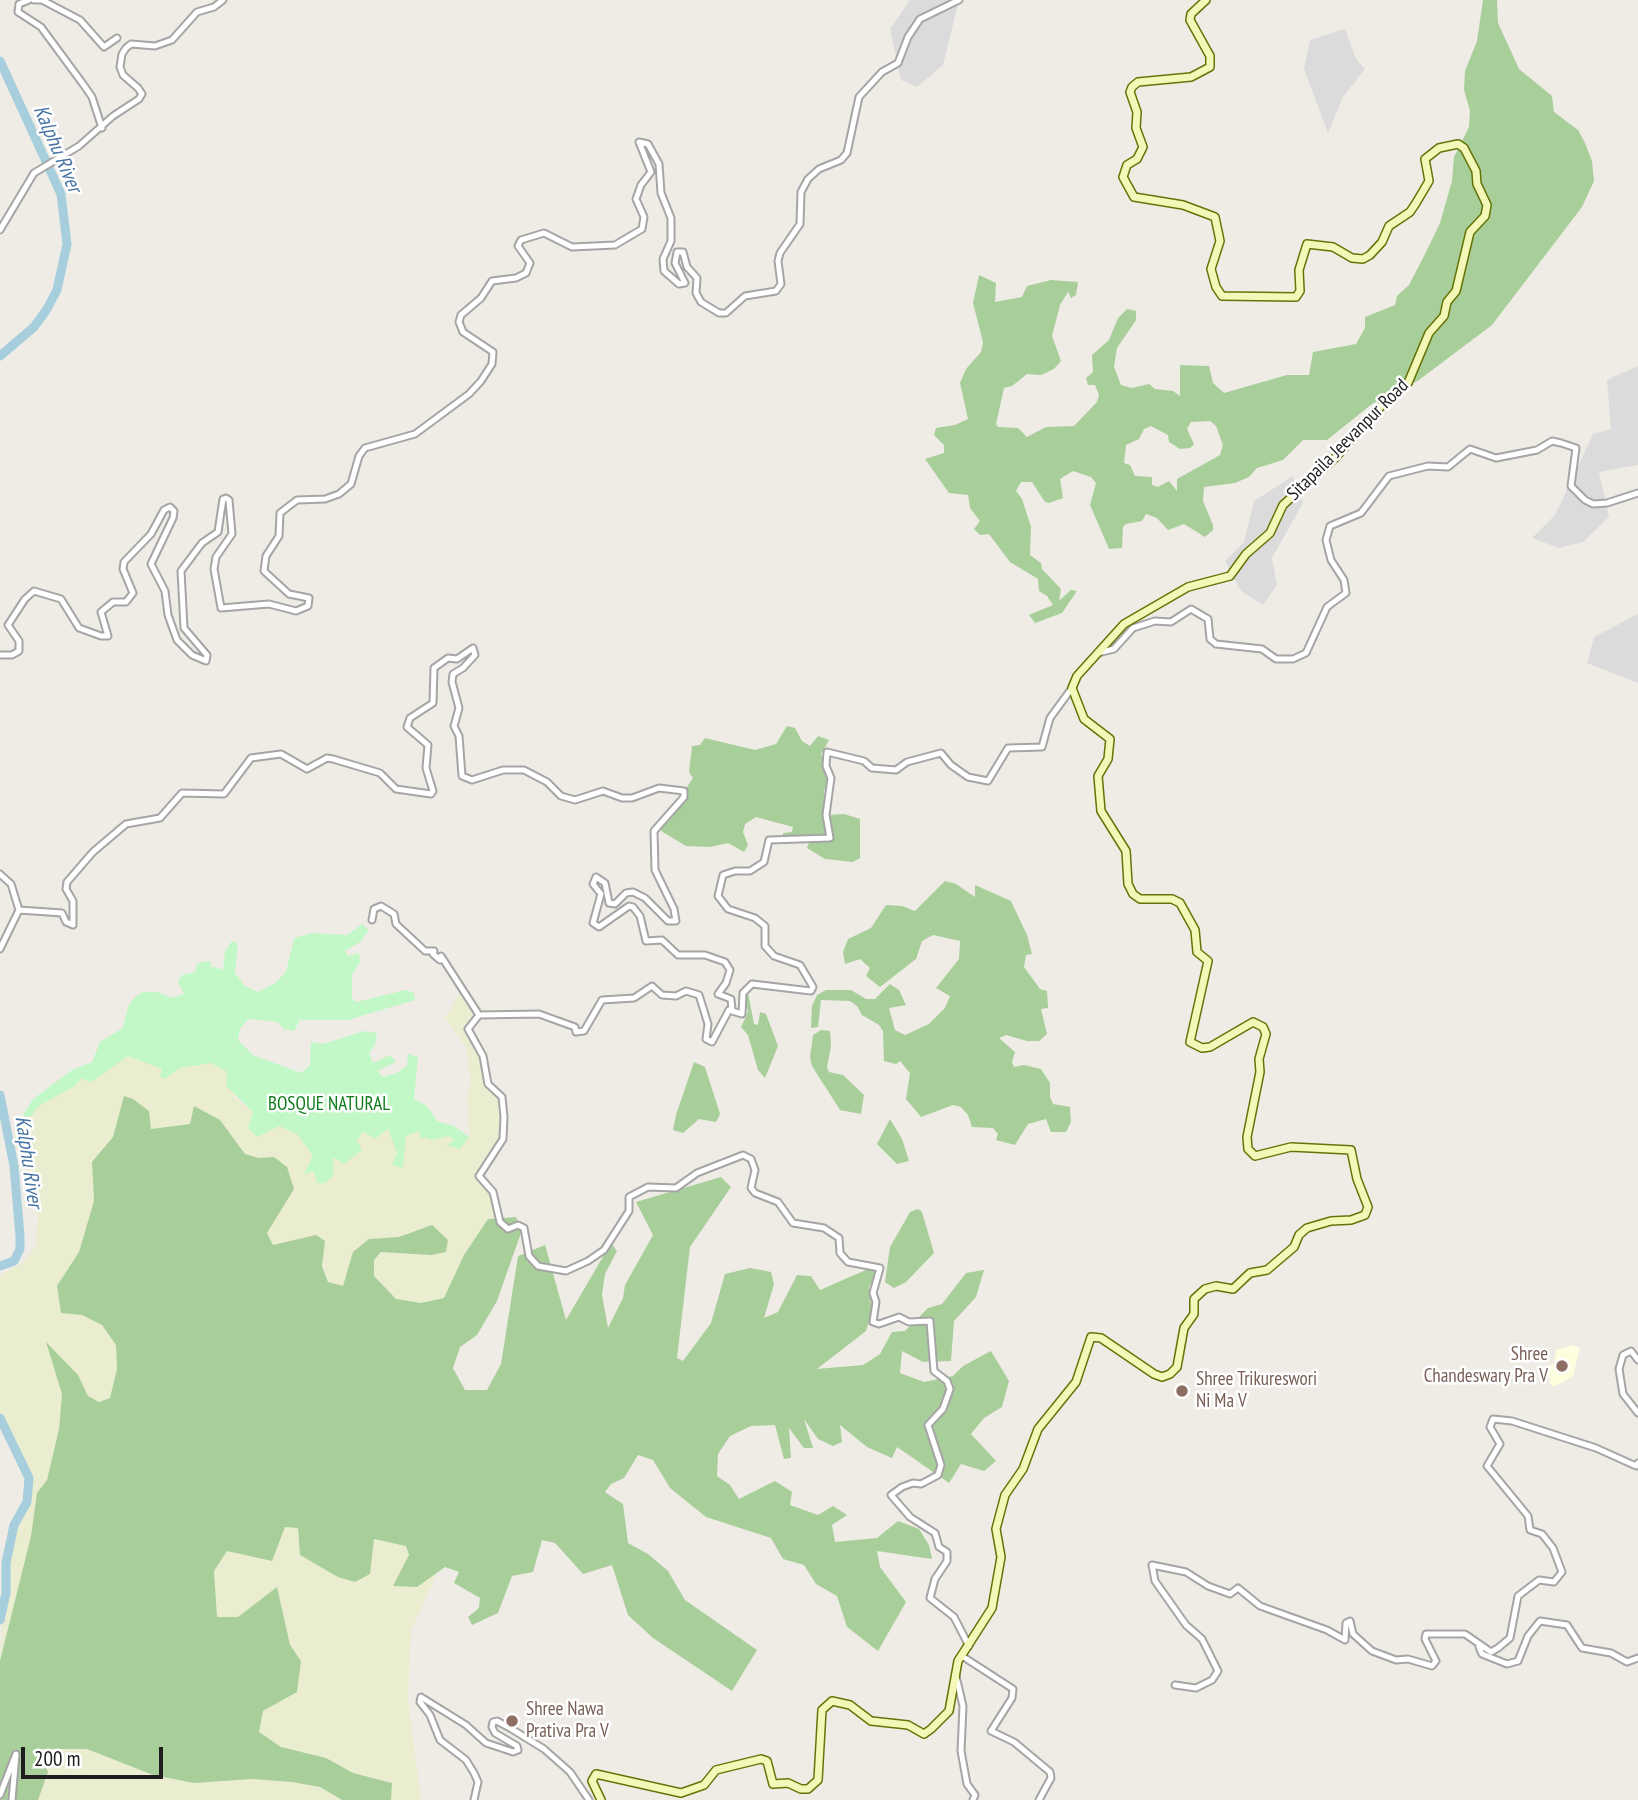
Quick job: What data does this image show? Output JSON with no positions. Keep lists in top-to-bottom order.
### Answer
{
  "streets": {
    "street": ["Sitapaila Jeevanpur Road"]
  },
  "water": ["Kalphu River"],
  "parks": ["BOSQUE NATURAL"],
  "places": ["Shree Chandeswary Pra V", "Shree Trikureswori Ni Ma V", "Shree Nawa Prativa Pra V"],
  "scale_bar": "200 m"
}
